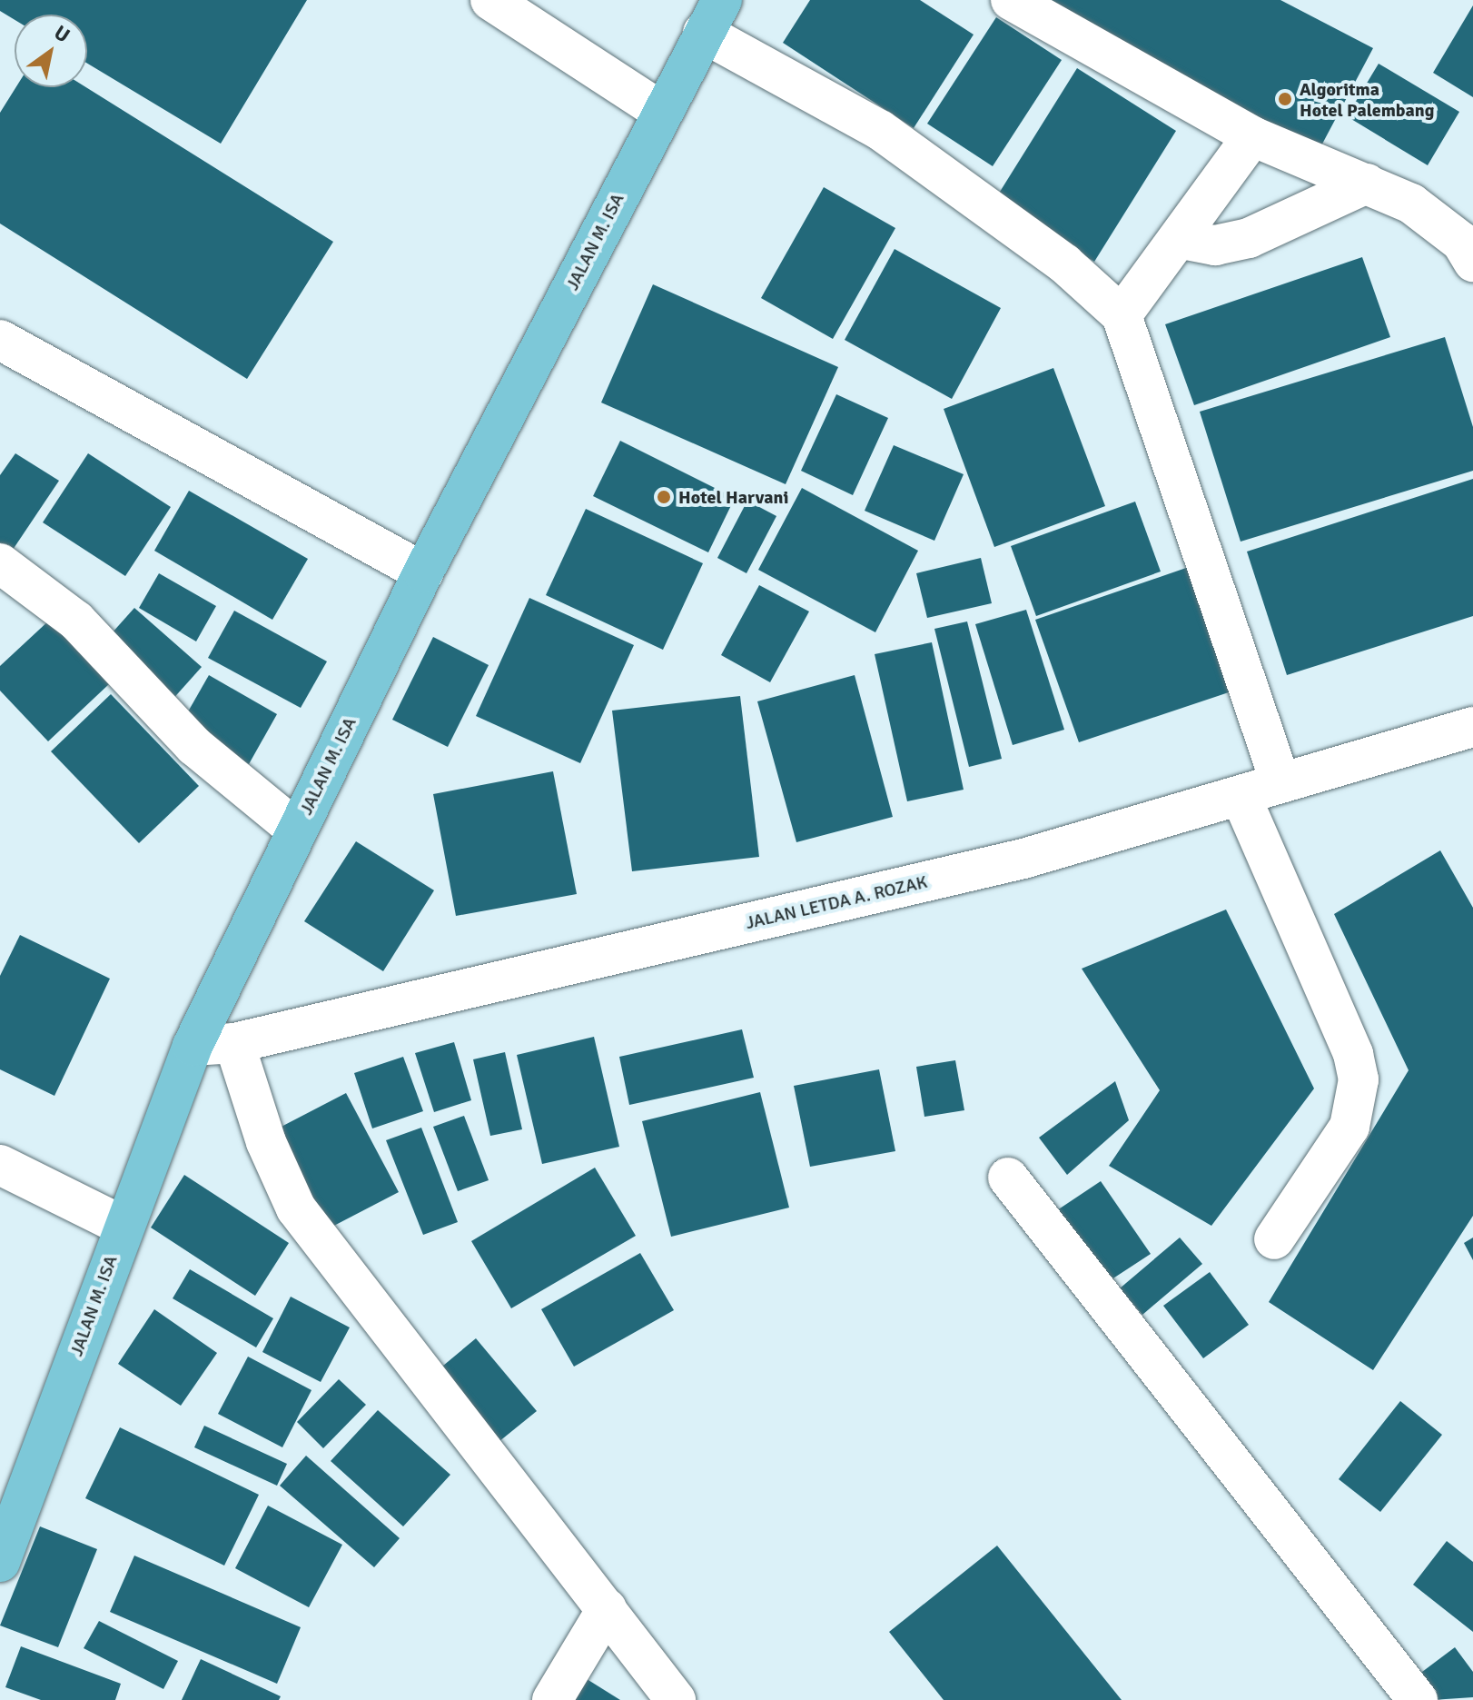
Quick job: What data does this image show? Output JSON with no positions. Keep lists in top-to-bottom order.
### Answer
{
  "streets": {
    "main road": ["JALAN M. ISA"],
    "street": ["JALAN LETDA A. ROZAK"]
  },
  "crossings": [
    ["JALAN M. ISA", "JALAN LETDA A. ROZAK"]
  ],
  "places": ["Algoritma Hotel Palembang", "Hotel Harvani"],
  "north": "top right"
}
